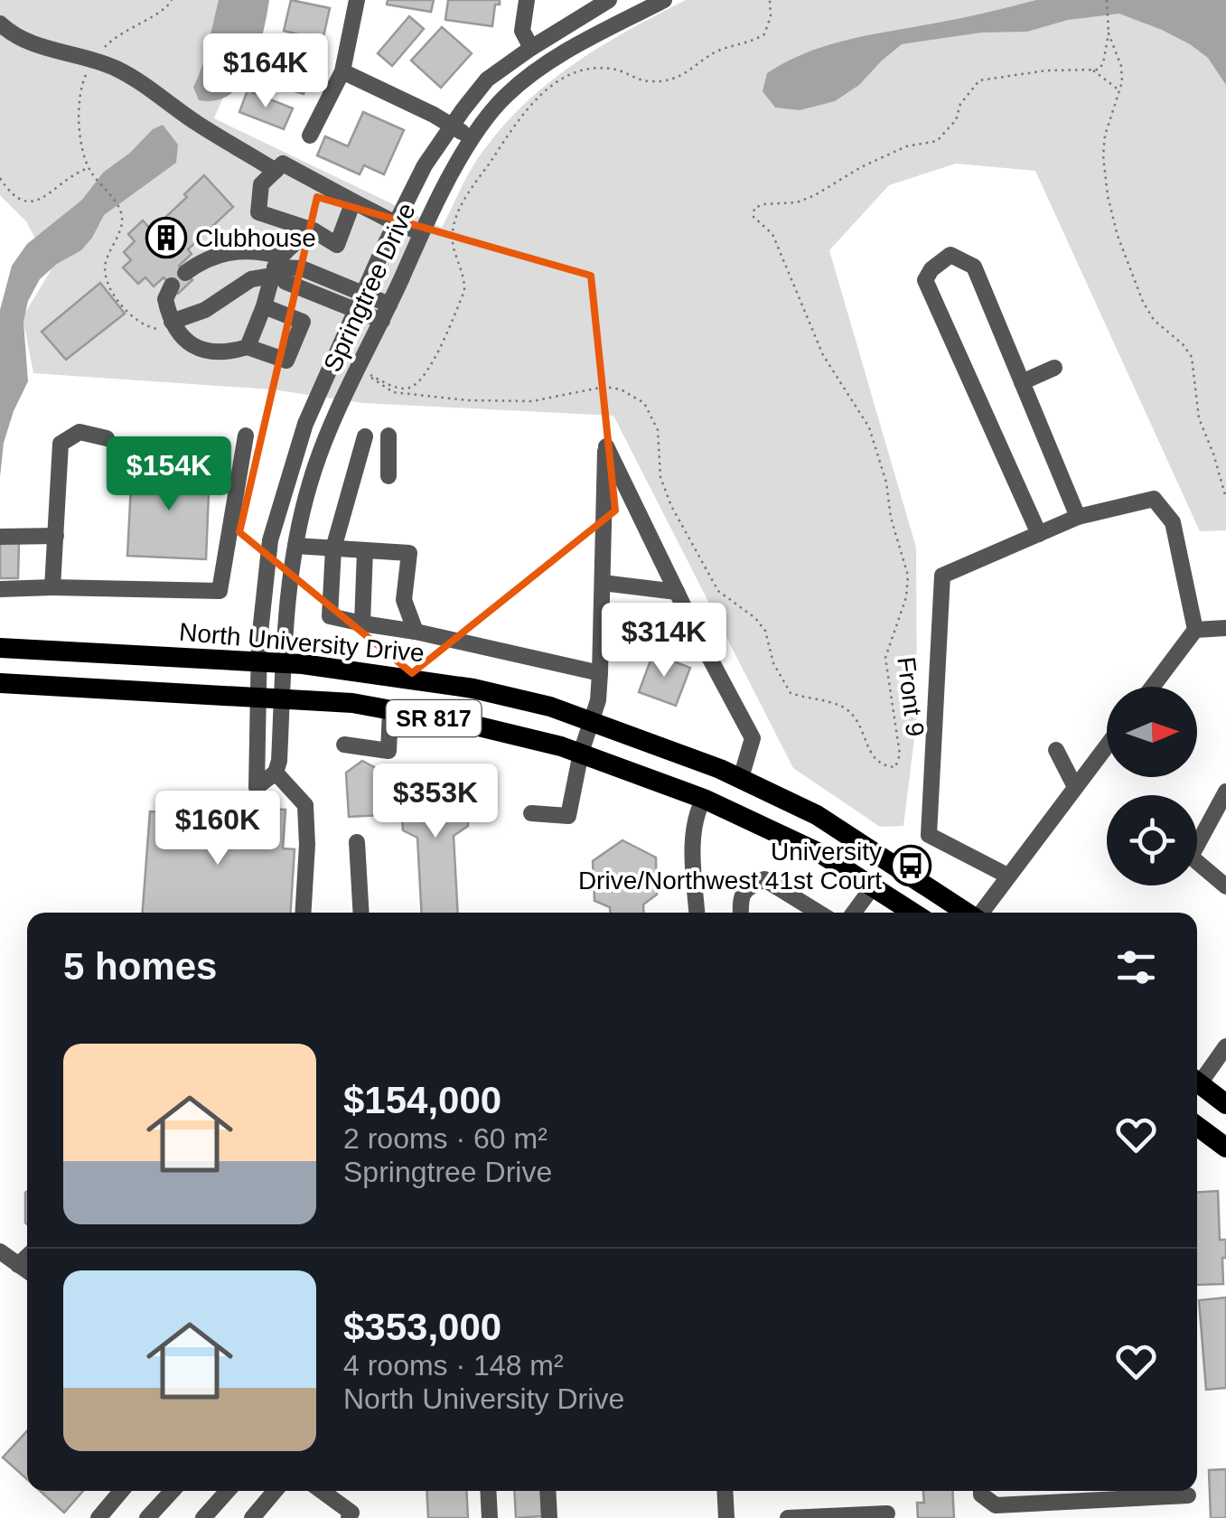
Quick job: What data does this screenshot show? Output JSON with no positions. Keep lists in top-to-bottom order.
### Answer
{
  "streets": {
    "main road": ["North University Drive", "SR 817"],
    "street": ["Springtree Drive"],
    "path": ["Front 9"]
  },
  "crossings": [
    ["Springtree Drive", "North University Drive"],
    ["Springtree Drive", "Front 9"],
    ["Springtree Drive", "SR 817"]
  ],
  "places": {
    "building": ["Clubhouse"],
    "bus stop": ["University Drive/Northwest 41st Court"]
  },
  "north": "right",
  "page": {
    "price": [
      "$164K",
      "$154K",
      "$314K",
      "$353K",
      "$160K"
    ],
    "heading": "5 homes",
    "list": [
      {
        "name": "$154,000",
        "note": "2 rooms · 60 m² · Springtree Drive"
      },
      {
        "name": "$353,000",
        "note": "4 rooms · 148 m² · North University Drive"
      }
    ]
  }
}
